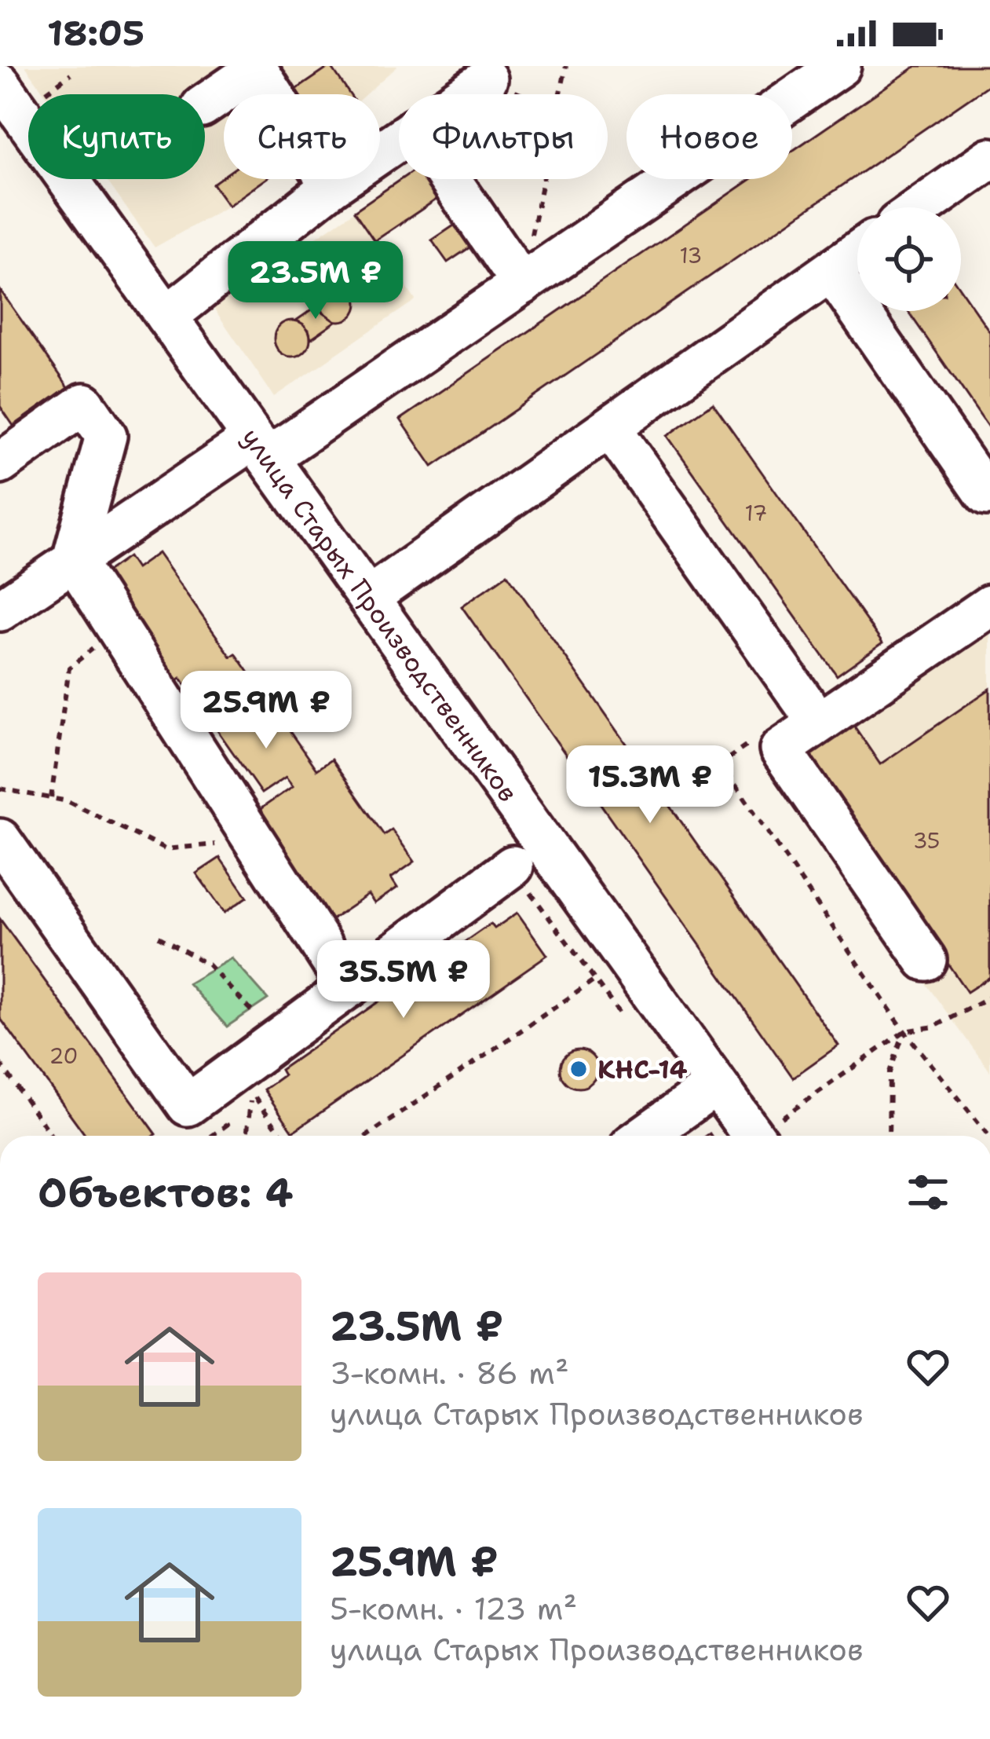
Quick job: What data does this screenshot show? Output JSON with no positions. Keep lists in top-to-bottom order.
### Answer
{
  "streets": {
    "street": ["улица Старых Производственников"]
  },
  "places": ["КНС-14"],
  "house_numbers": [
    "13",
    "17",
    "35",
    "20"
  ],
  "page": {
    "status": "18:05",
    "chip": [
      "Купить",
      "Снять",
      "Фильтры",
      "Новое"
    ],
    "price": [
      "23.5M ₽",
      "25.9M ₽",
      "15.3M ₽",
      "35.5M ₽"
    ],
    "heading": "Объектов: 4",
    "list": [
      {
        "name": "23.5M ₽",
        "note": "3-комн. · 86 m² · улица Старых Производственников"
      },
      {
        "name": "25.9M ₽",
        "note": "5-комн. · 123 m² · улица Старых Производственников"
      }
    ]
  }
}
